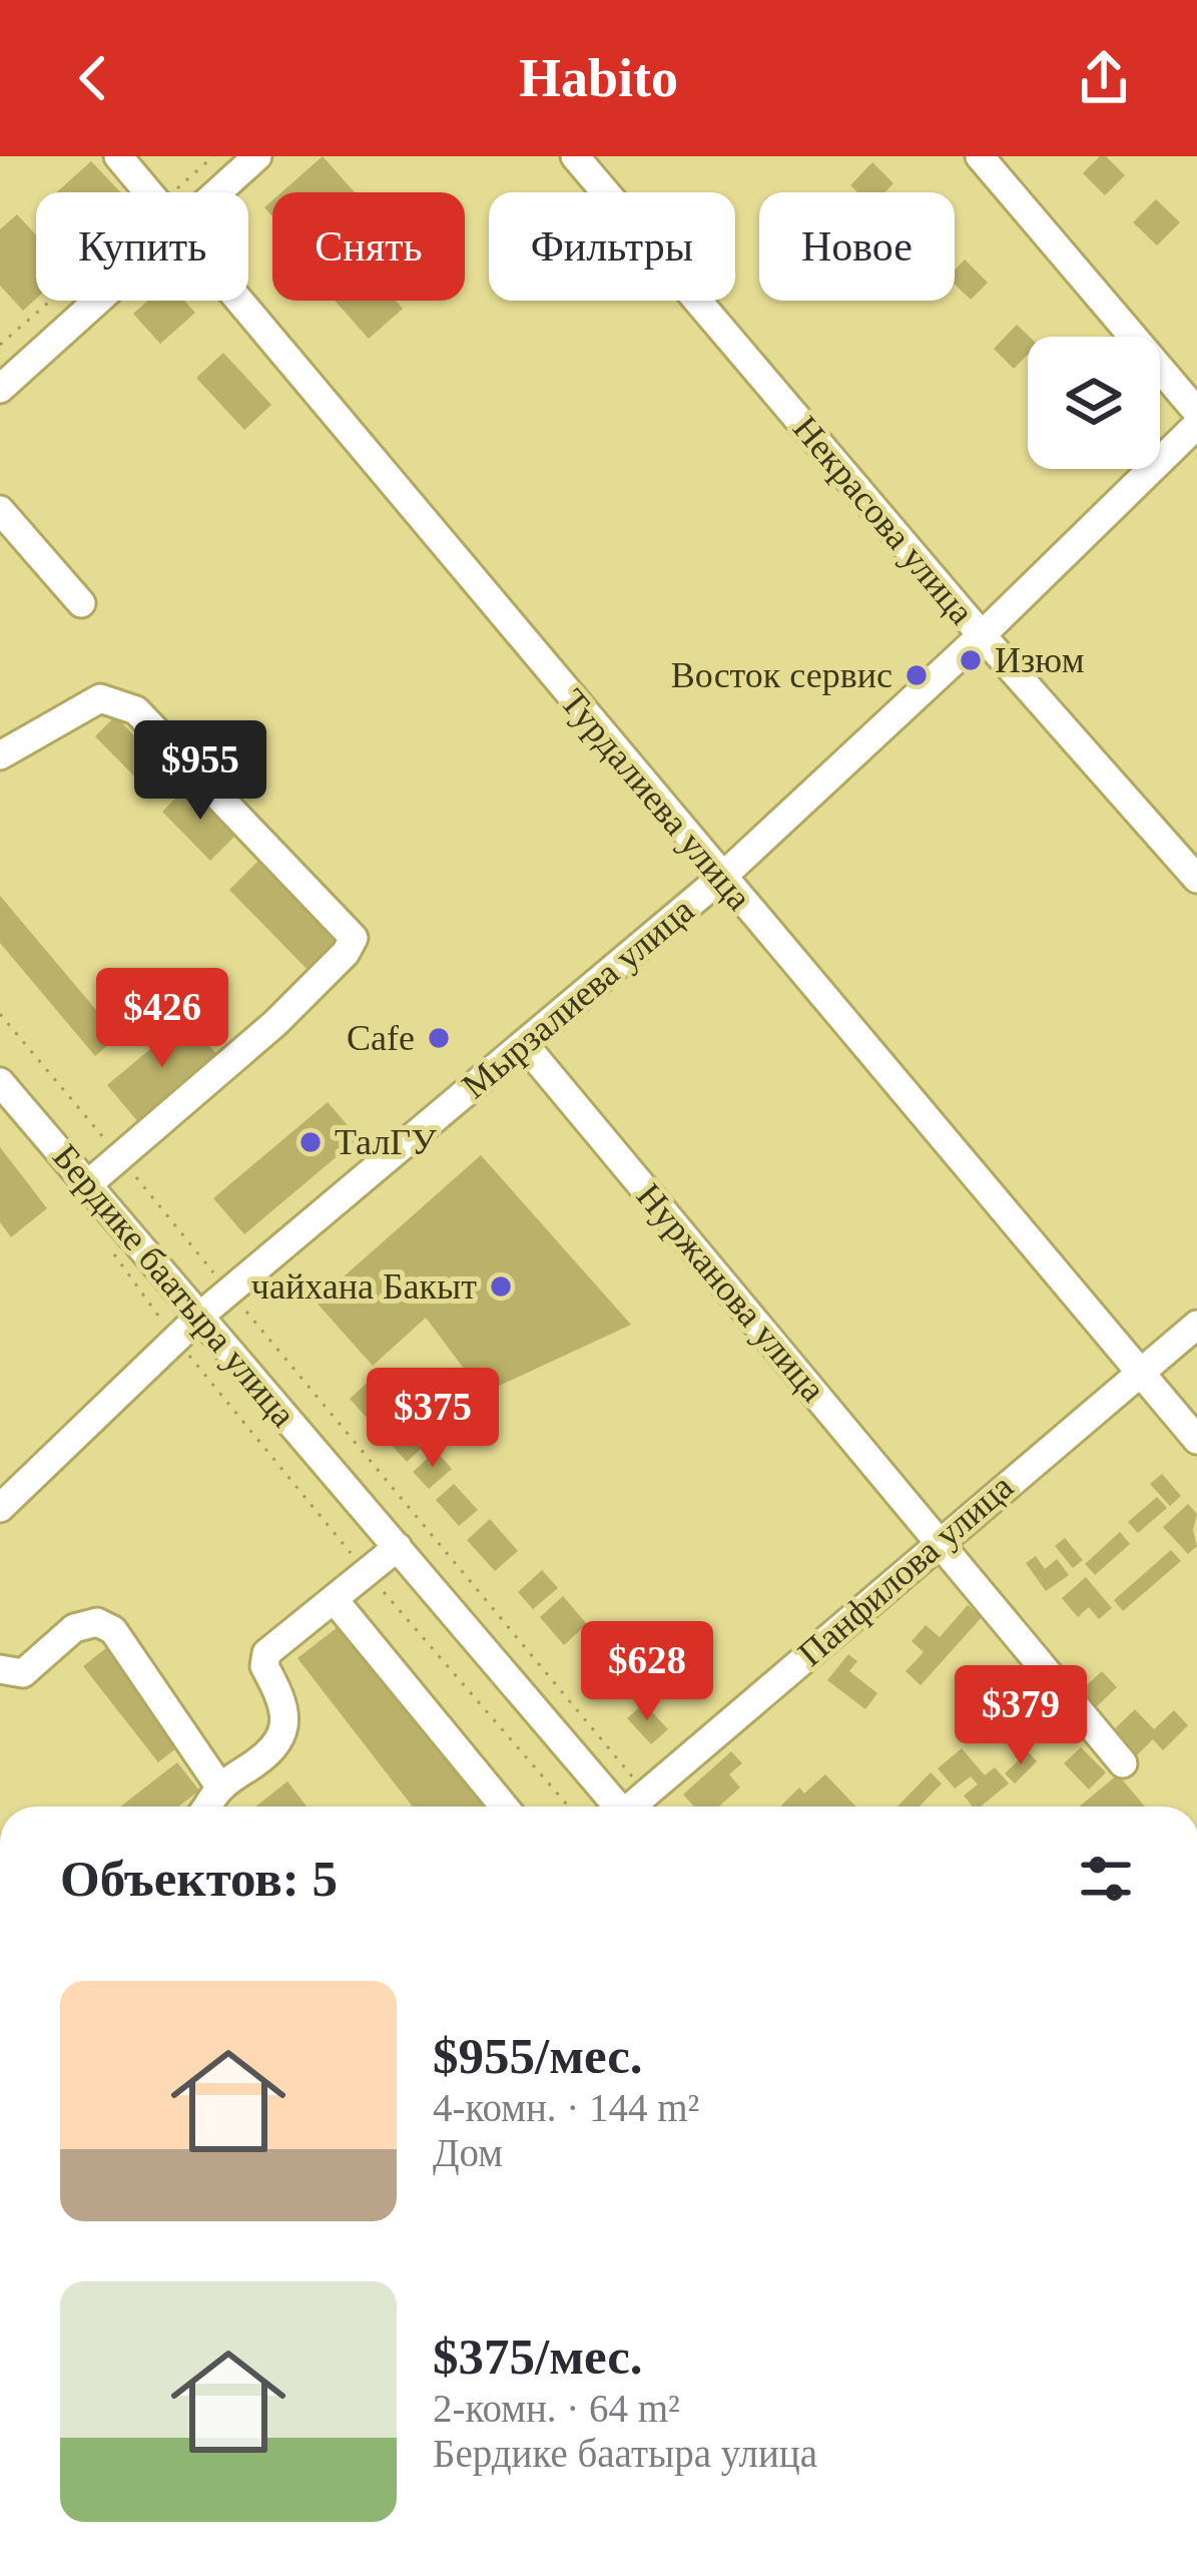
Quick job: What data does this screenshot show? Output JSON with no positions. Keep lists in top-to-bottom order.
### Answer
{
  "streets": {
    "street": [
      "Некрасова улица",
      "Турдалиева улица",
      "Мырзалиева улица",
      "Бердике баатыра улица",
      "Нуржанова улица",
      "Панфилова улица"
    ]
  },
  "crossings": [
    ["Некрасова улица", "Мырзалиева улица"],
    ["Турдалиева улица", "Мырзалиева улица"],
    ["Турдалиева улица", "Панфилова улица"],
    ["Мырзалиева улица", "Бердике баатыра улица"],
    ["Мырзалиева улица", "Нуржанова улица"],
    ["Нуржанова улица", "Панфилова улица"]
  ],
  "places": [
    "Изюм",
    "Восток сервис",
    "Cafe",
    "ТалГУ",
    "чайхана Бакыт"
  ],
  "page": {
    "header": "Habito",
    "chip": [
      "Купить",
      "Снять",
      "Фильтры",
      "Новое"
    ],
    "price": [
      "$955",
      "$426",
      "$375",
      "$628",
      "$379"
    ],
    "heading": "Объектов: 5",
    "list": [
      {
        "name": "$955/мес.",
        "note": "4-комн. · 144 m² · Дом"
      },
      {
        "name": "$375/мес.",
        "note": "2-комн. · 64 m² · Бердике баатыра улица"
      }
    ]
  }
}
